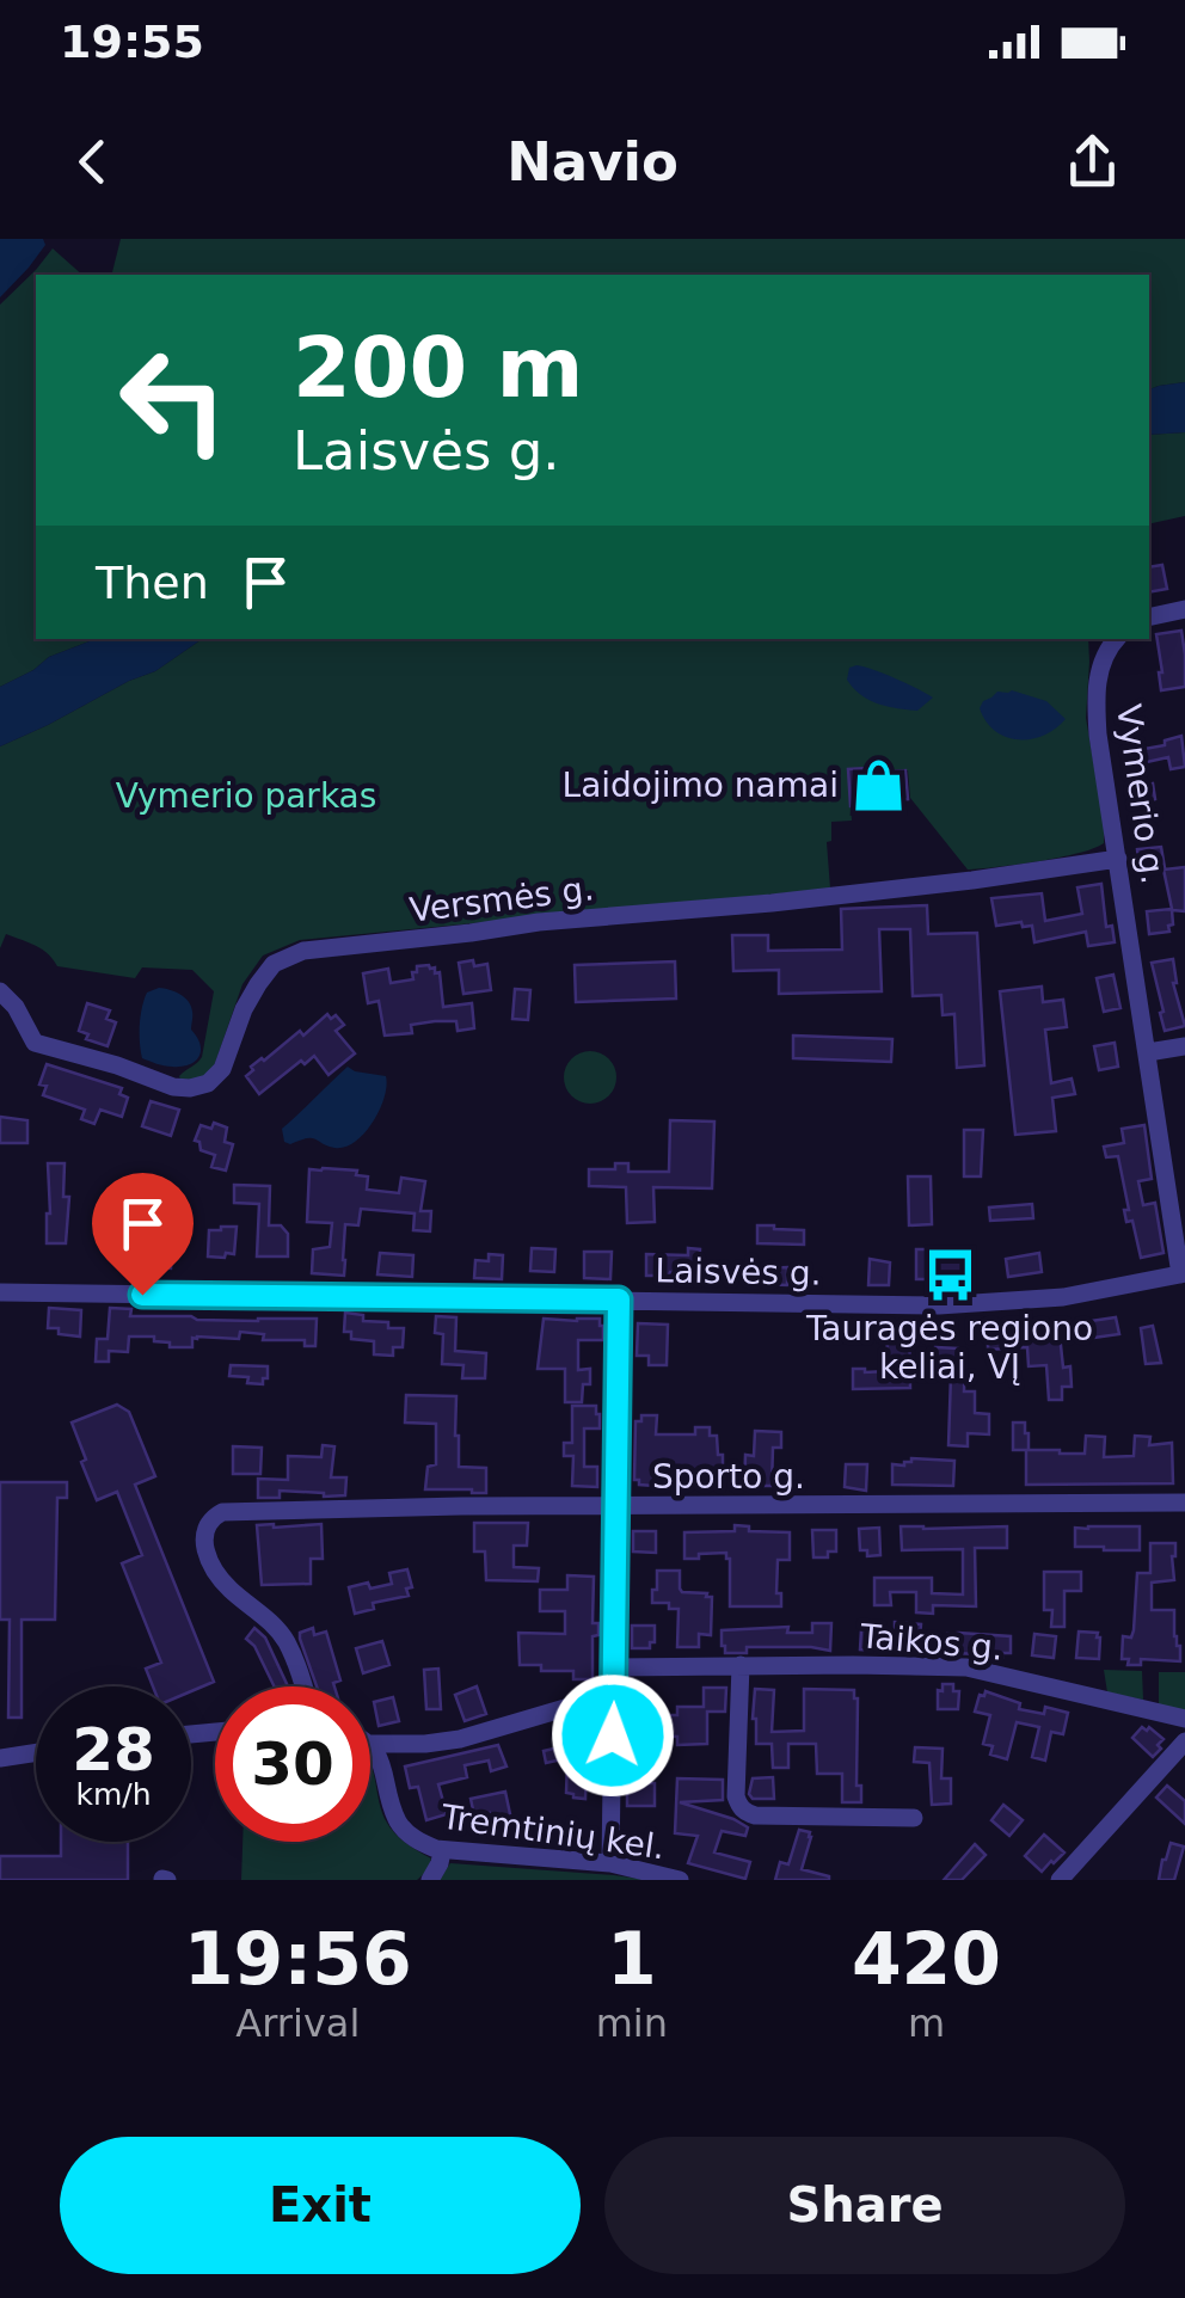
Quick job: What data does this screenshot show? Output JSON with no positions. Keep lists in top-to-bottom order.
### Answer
{
  "streets": {
    "street": [
      "Vymerio g.",
      "Versmės g.",
      "Laisvės g.",
      "Sporto g.",
      "Taikos g.",
      "Tremtinių kel."
    ]
  },
  "crossings": [
    ["Vymerio g.", "Versmės g."],
    ["Vymerio g.", "Laisvės g."]
  ],
  "parks": ["Vymerio parkas"],
  "places": {
    "shop": ["Laidojimo namai"],
    "bus stop": ["Tauragės regiono keliai, VĮ"]
  },
  "page": {
    "status": "19:55",
    "header": "Navio",
    "turn": ["200 m", "Laisvės g."],
    "then": "Then",
    "speed": "28 km/h",
    "limit": "30",
    "eta": [
      "19:56",
      "Arrival",
      "1",
      "min",
      "420",
      "m"
    ],
    "buttons": ["Exit", "Share"]
  }
}
